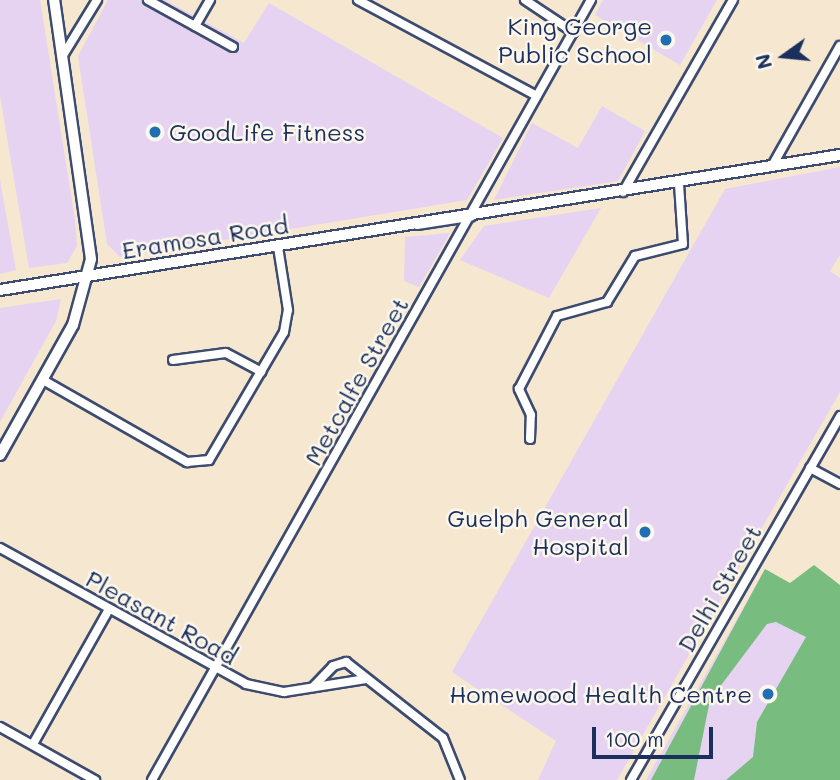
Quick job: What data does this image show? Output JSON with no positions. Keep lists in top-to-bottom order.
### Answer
{
  "streets": {
    "main road": ["Eramosa Road"],
    "street": ["Metcalfe Street", "Delhi Street", "Pleasant Road"]
  },
  "crossings": [
    ["Eramosa Road", "Metcalfe Street"],
    ["Metcalfe Street", "Pleasant Road"]
  ],
  "places": [
    "King George Public School",
    "GoodLife Fitness",
    "Guelph General Hospital",
    "Homewood Health Centre"
  ],
  "scale_bar": "100 m",
  "north": "left"
}
